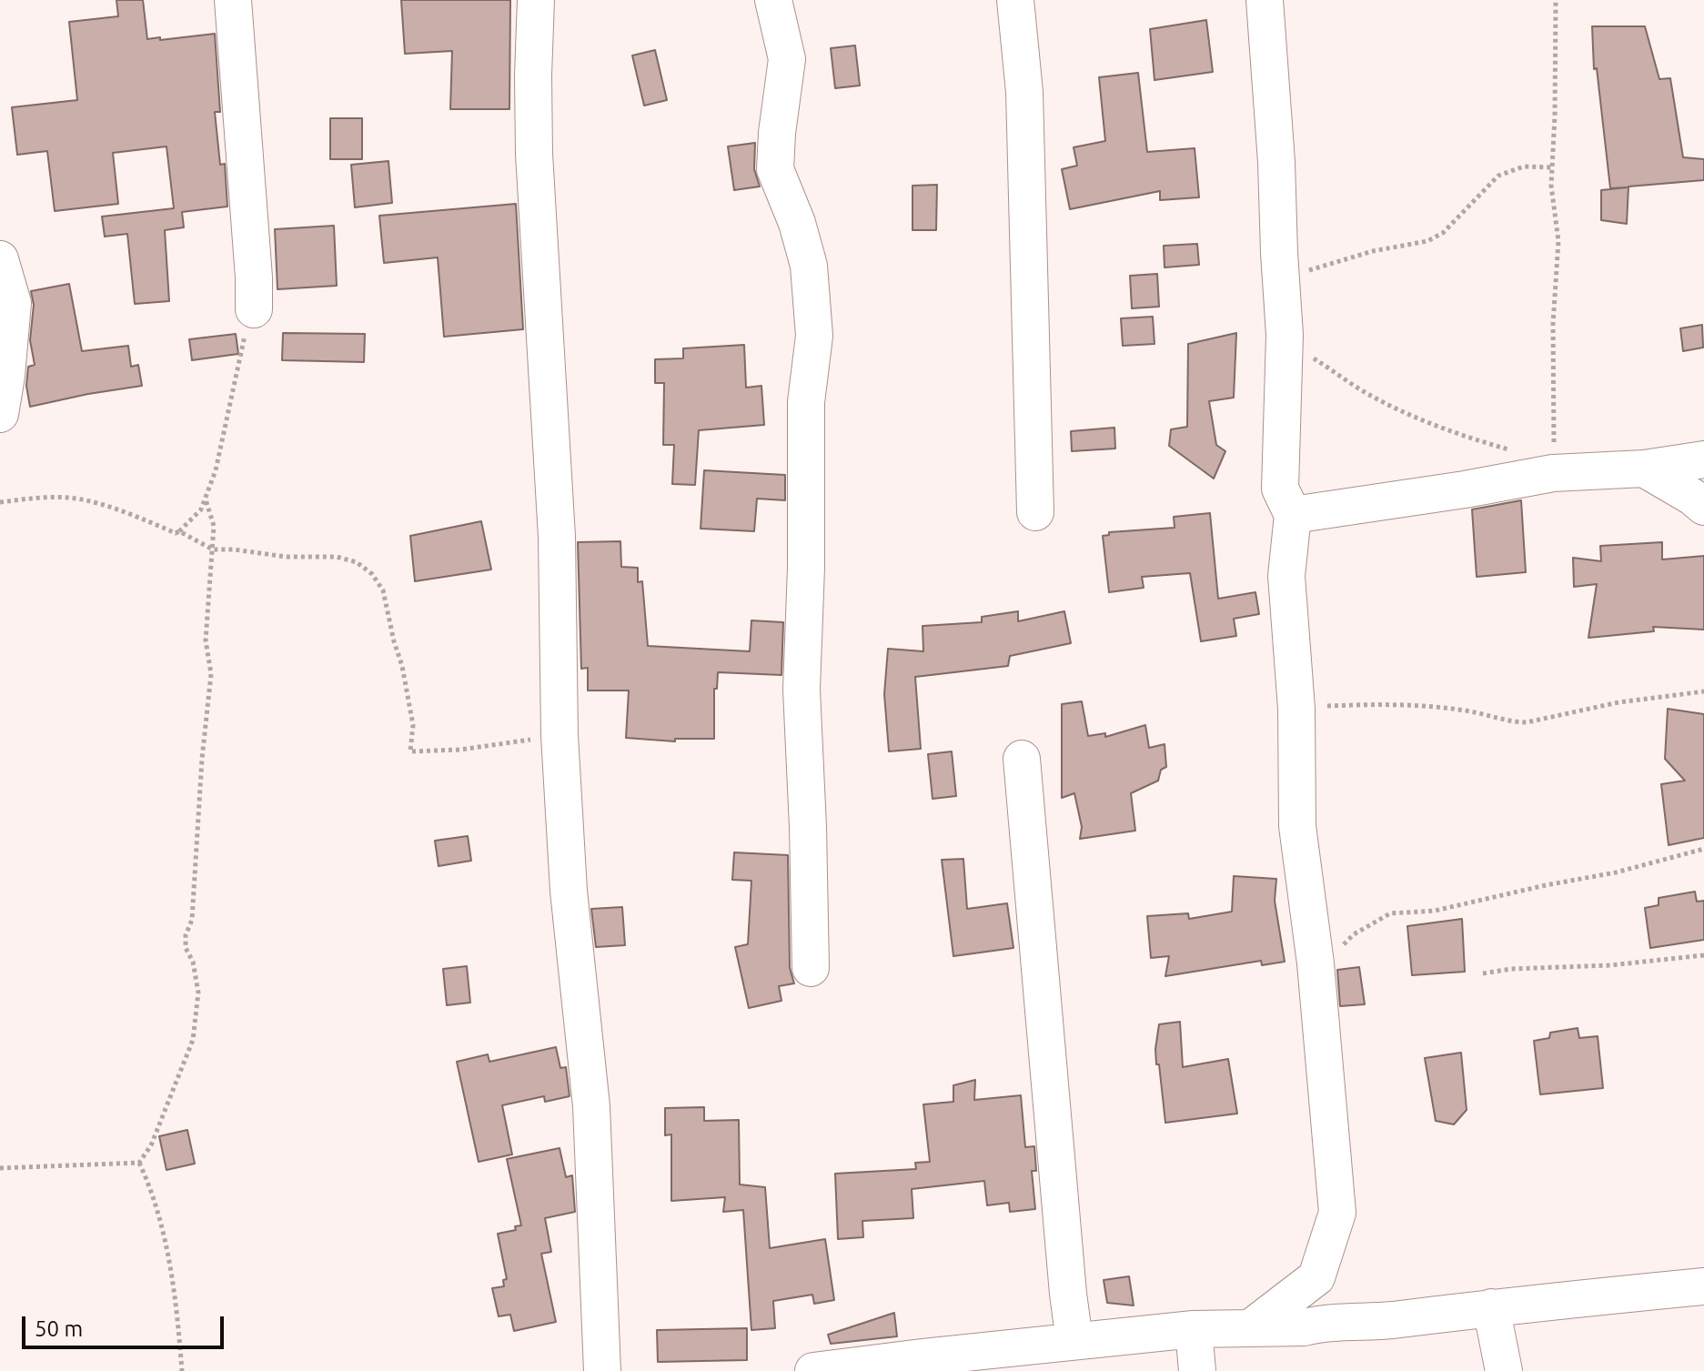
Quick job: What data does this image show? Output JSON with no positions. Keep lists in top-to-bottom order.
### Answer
{
  "scale_bar": "50 m"
}
